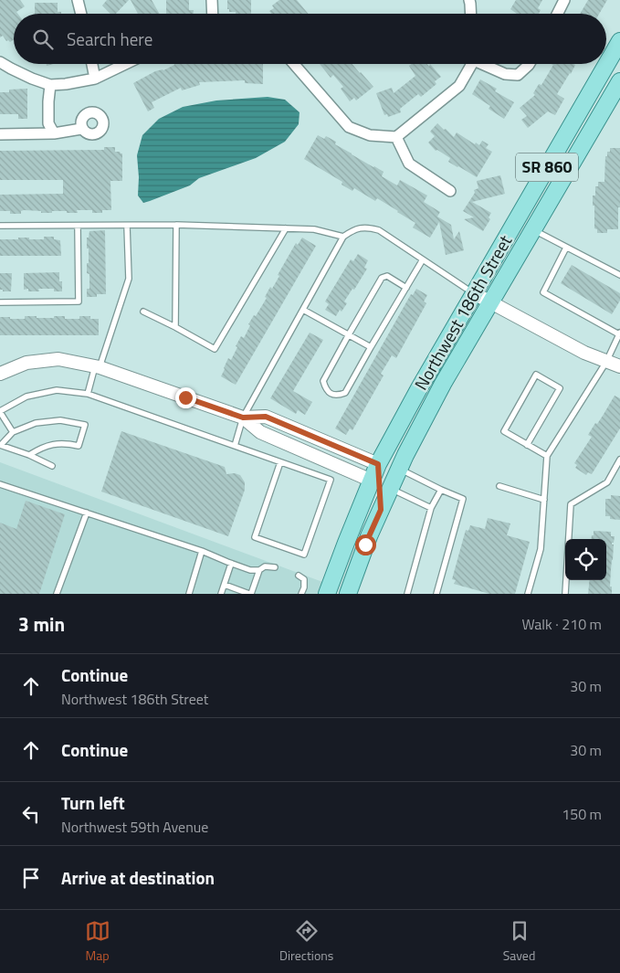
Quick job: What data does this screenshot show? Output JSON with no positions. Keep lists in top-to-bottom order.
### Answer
{
  "streets": {
    "main road": ["SR 860", "Northwest 186th Street"]
  },
  "page": {
    "search": "Search here",
    "heading": ["3 min", "Walk · 210 m"],
    "list": [
      ["Continue", "Northwest 186th Street", "30 m"],
      ["Continue", "30 m"],
      ["Turn left", "Northwest 59th Avenue", "150 m"],
      "Arrive at destination"
    ],
    "nav": ["Map", "Directions", "Saved"]
  }
}
